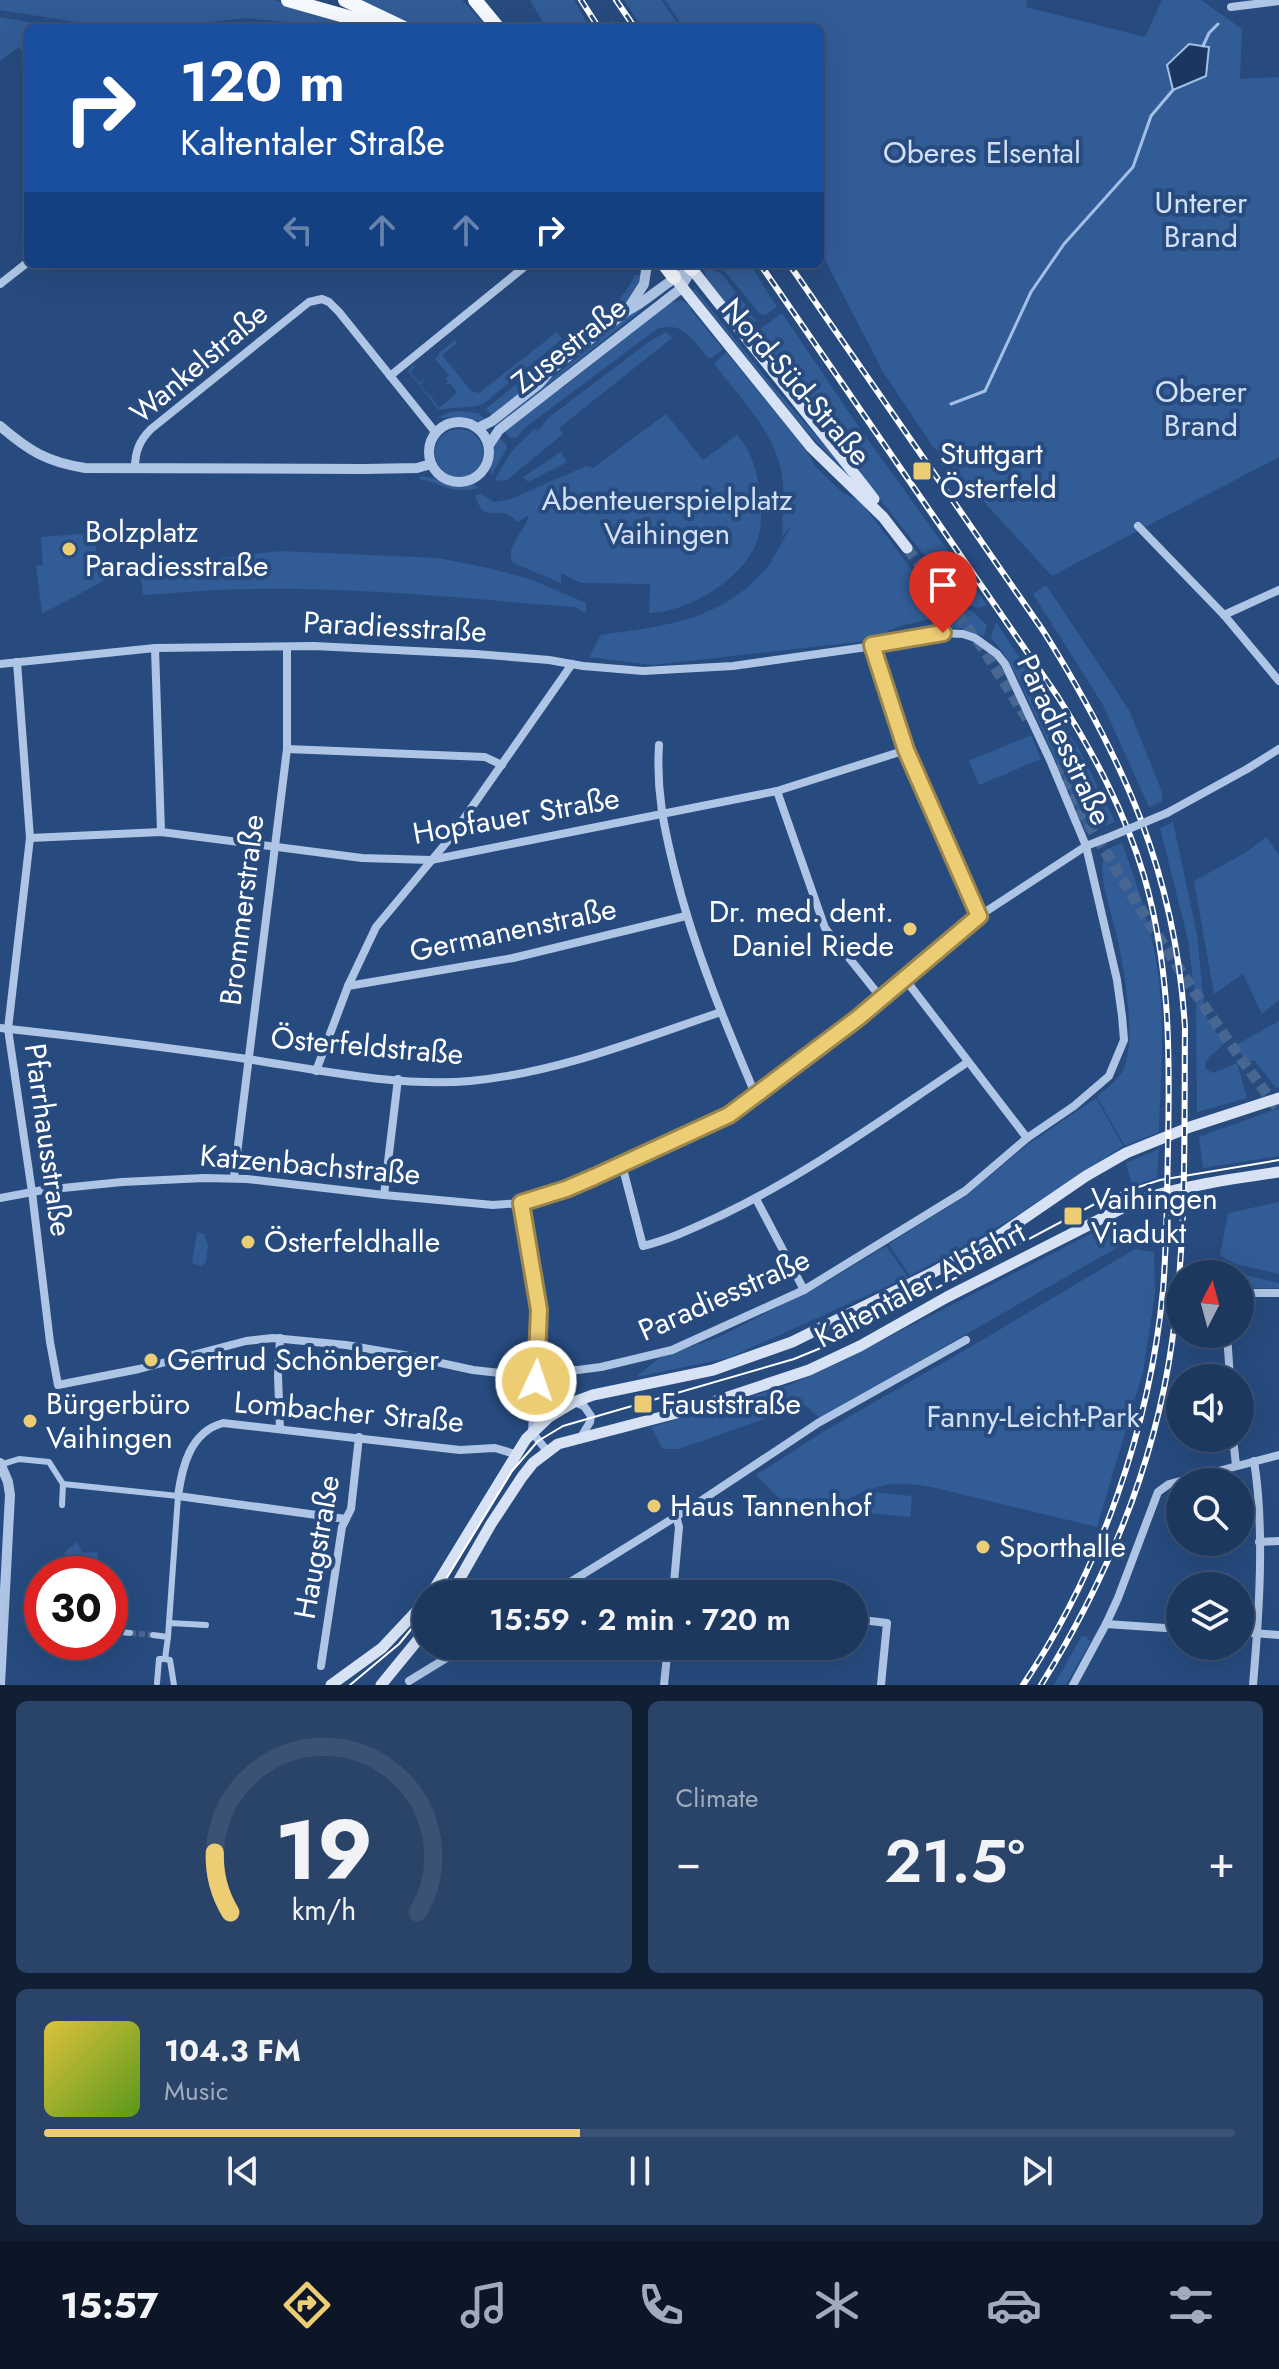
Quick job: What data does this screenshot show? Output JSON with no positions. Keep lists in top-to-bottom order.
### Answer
{
  "streets": {
    "main road": ["Nord-Süd-Straße", "Kaltentaler Abfahrt"],
    "street": [
      "Zusestraße",
      "Wankelstraße",
      "Paradiesstraße",
      "Hopfauer Straße",
      "Brommerstraße",
      "Germanenstraße",
      "Österfeldstraße",
      "Pfarrhausstraße",
      "Katzenbachstraße",
      "Lombacher Straße",
      "Haugstraße"
    ]
  },
  "crossings": [
    ["Zusestraße", "Wankelstraße"],
    ["Zusestraße", "Nord-Süd-Straße"],
    ["Paradiesstraße", "Brommerstraße"],
    ["Paradiesstraße", "Pfarrhausstraße"],
    ["Paradiesstraße", "Katzenbachstraße"],
    ["Hopfauer Straße", "Brommerstraße"],
    ["Hopfauer Straße", "Pfarrhausstraße"],
    ["Brommerstraße", "Österfeldstraße"],
    ["Brommerstraße", "Katzenbachstraße"],
    ["Österfeldstraße", "Pfarrhausstraße"],
    ["Pfarrhausstraße", "Katzenbachstraße"],
    ["Lombacher Straße", "Haugstraße"]
  ],
  "parks": [
    "Oberes Elsental",
    "Unterer Brand",
    "Oberer Brand",
    "Abenteuerspielplatz Vaihingen",
    "Fanny-Leicht-Park"
  ],
  "places": {
    "transit": ["Stuttgart Österfeld", "Vaihingen Viadukt", "Fauststraße"],
    "other": [
      "Bolzplatz Paradiesstraße",
      "Dr. med. dent. Daniel Riede",
      "Österfeldhalle",
      "Gertrud Schönberger",
      "Bürgerbüro Vaihingen",
      "Haus Tannenhof",
      "Sporthalle"
    ]
  },
  "north": "top",
  "page": {
    "turn": ["120 m", "Kaltentaler Straße"],
    "limit": "30",
    "trip": "15:59 · 2 min · 720 m",
    "tile": "Climate",
    "heat": ["−", "21.5°", "+"],
    "song": ["104.3 FM", "Music"],
    "tabs": "15:57",
    "gauge": ["19", "km/h"]
  }
}
